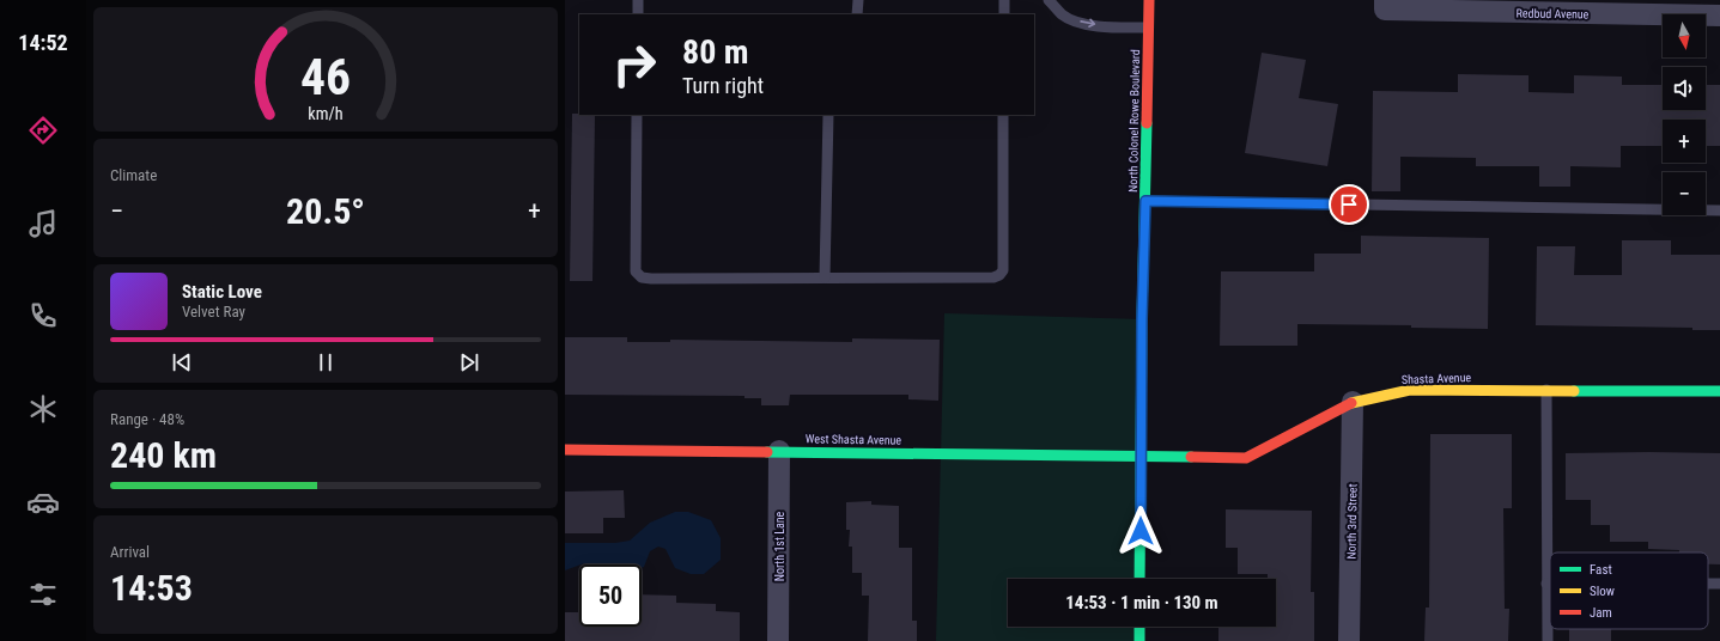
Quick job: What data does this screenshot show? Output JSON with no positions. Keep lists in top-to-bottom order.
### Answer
{
  "streets": {
    "street": [
      "Redbud Avenue",
      "North Colonel Rowe Boulevard",
      "Shasta Avenue",
      "West Shasta Avenue",
      "North 3rd Street",
      "North 1st Lane"
    ]
  },
  "crossings": [
    ["North Colonel Rowe Boulevard", "Shasta Avenue"],
    ["North Colonel Rowe Boulevard", "West Shasta Avenue"],
    ["Shasta Avenue", "West Shasta Avenue"],
    ["Shasta Avenue", "North 3rd Street"],
    ["West Shasta Avenue", "North 1st Lane"]
  ],
  "legend": ["Fast", "Slow", "Jam"],
  "north": "bottom",
  "page": {
    "tabs": "14:52",
    "map_buttons": ["+", "−"],
    "turn": ["80 m", "Turn right"],
    "tile": [
      "Climate",
      ["Range · 48%", "240 km"],
      ["Arrival", "14:53"]
    ],
    "heat": ["−", "20.5°", "+"],
    "song": ["Static Love", "Velvet Ray"],
    "limit": "50",
    "trip": "14:53 · 1 min · 130 m",
    "gauge": ["46", "km/h"]
  }
}
